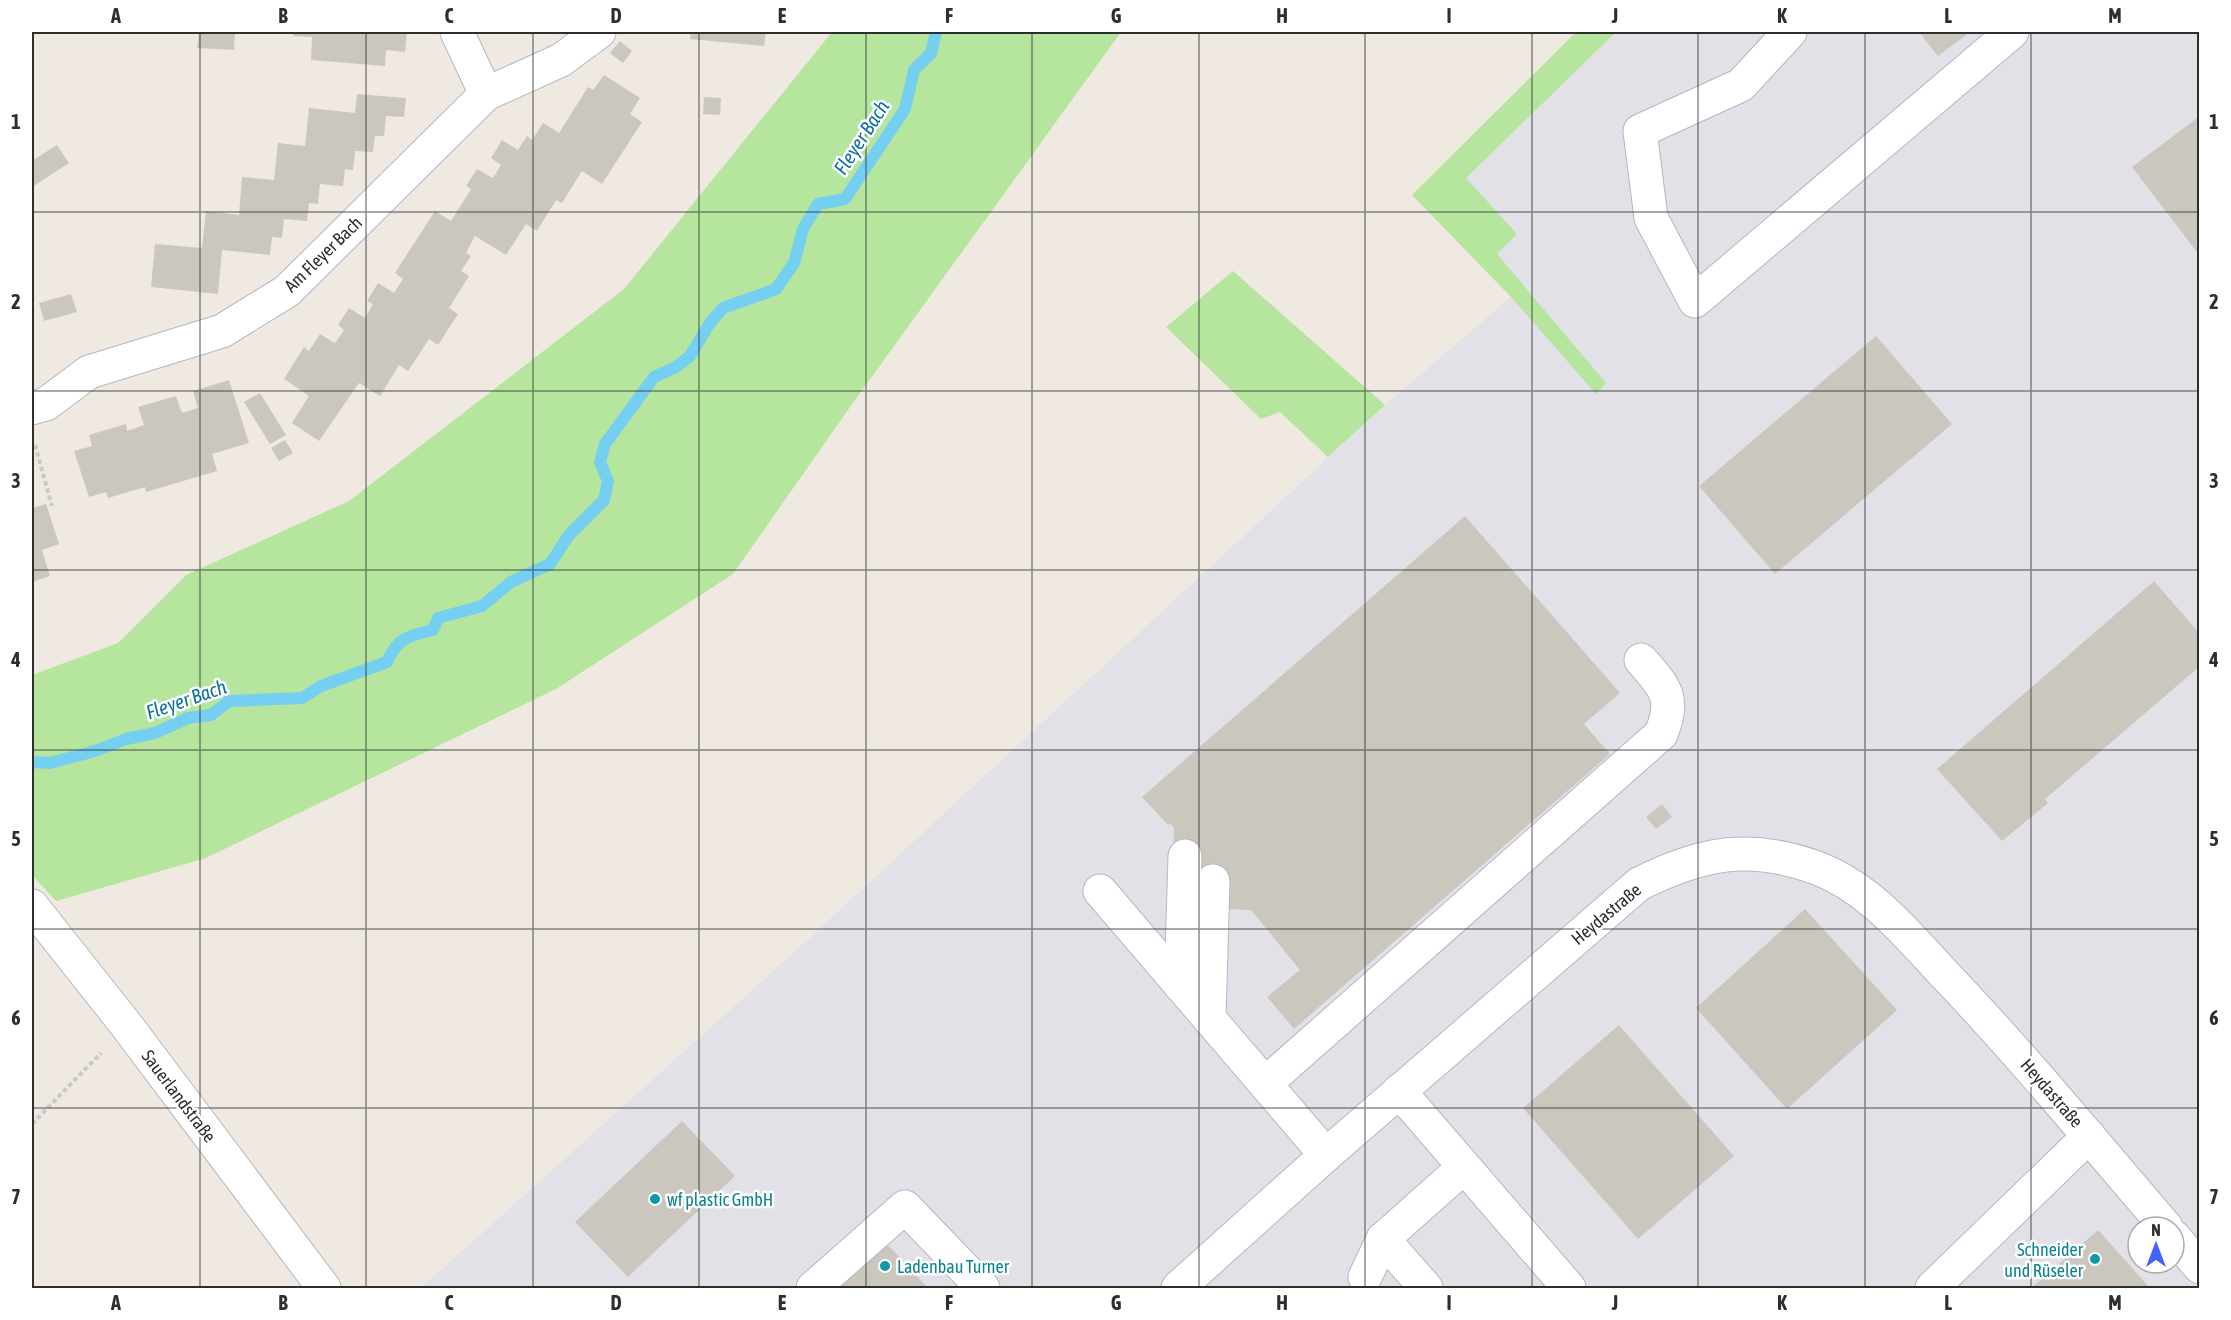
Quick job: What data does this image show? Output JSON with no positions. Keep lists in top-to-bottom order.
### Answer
{
  "streets": {
    "street": ["Am Fleyer Bach", "Heydastraße", "Sauerlandstraße"]
  },
  "water": ["Fleyer Bach"],
  "places": ["wf plastic GmbH", "Schneider und Rüseler", "Ladenbau Turner"],
  "north": "top",
  "grid": {
    "columns": [
      "A",
      "B",
      "C",
      "D",
      "E",
      "F",
      "G",
      "H",
      "I",
      "J",
      "K",
      "L",
      "M"
    ],
    "rows": [
      "1",
      "2",
      "3",
      "4",
      "5",
      "6",
      "7"
    ]
  }
}
